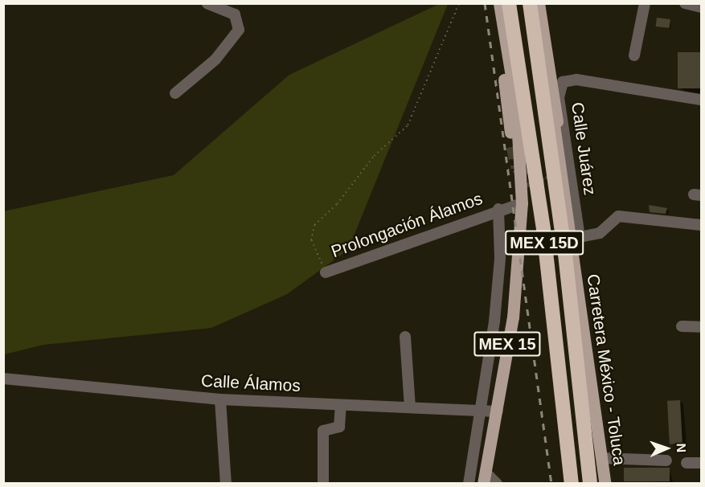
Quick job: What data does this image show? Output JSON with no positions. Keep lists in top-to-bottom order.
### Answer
{
  "streets": {
    "highway": ["MEX 15D"],
    "main road": ["MEX 15", "Carretera México - Toluca"],
    "street": ["Calle Juárez", "Prolongación Álamos", "Calle Álamos"]
  },
  "crossings": [
    ["Calle Juárez", "Carretera México - Toluca"],
    ["Prolongación Álamos", "MEX 15"],
    ["Prolongación Álamos", "Calle Álamos"],
    ["MEX 15", "Calle Álamos"]
  ],
  "north": "right"
}
